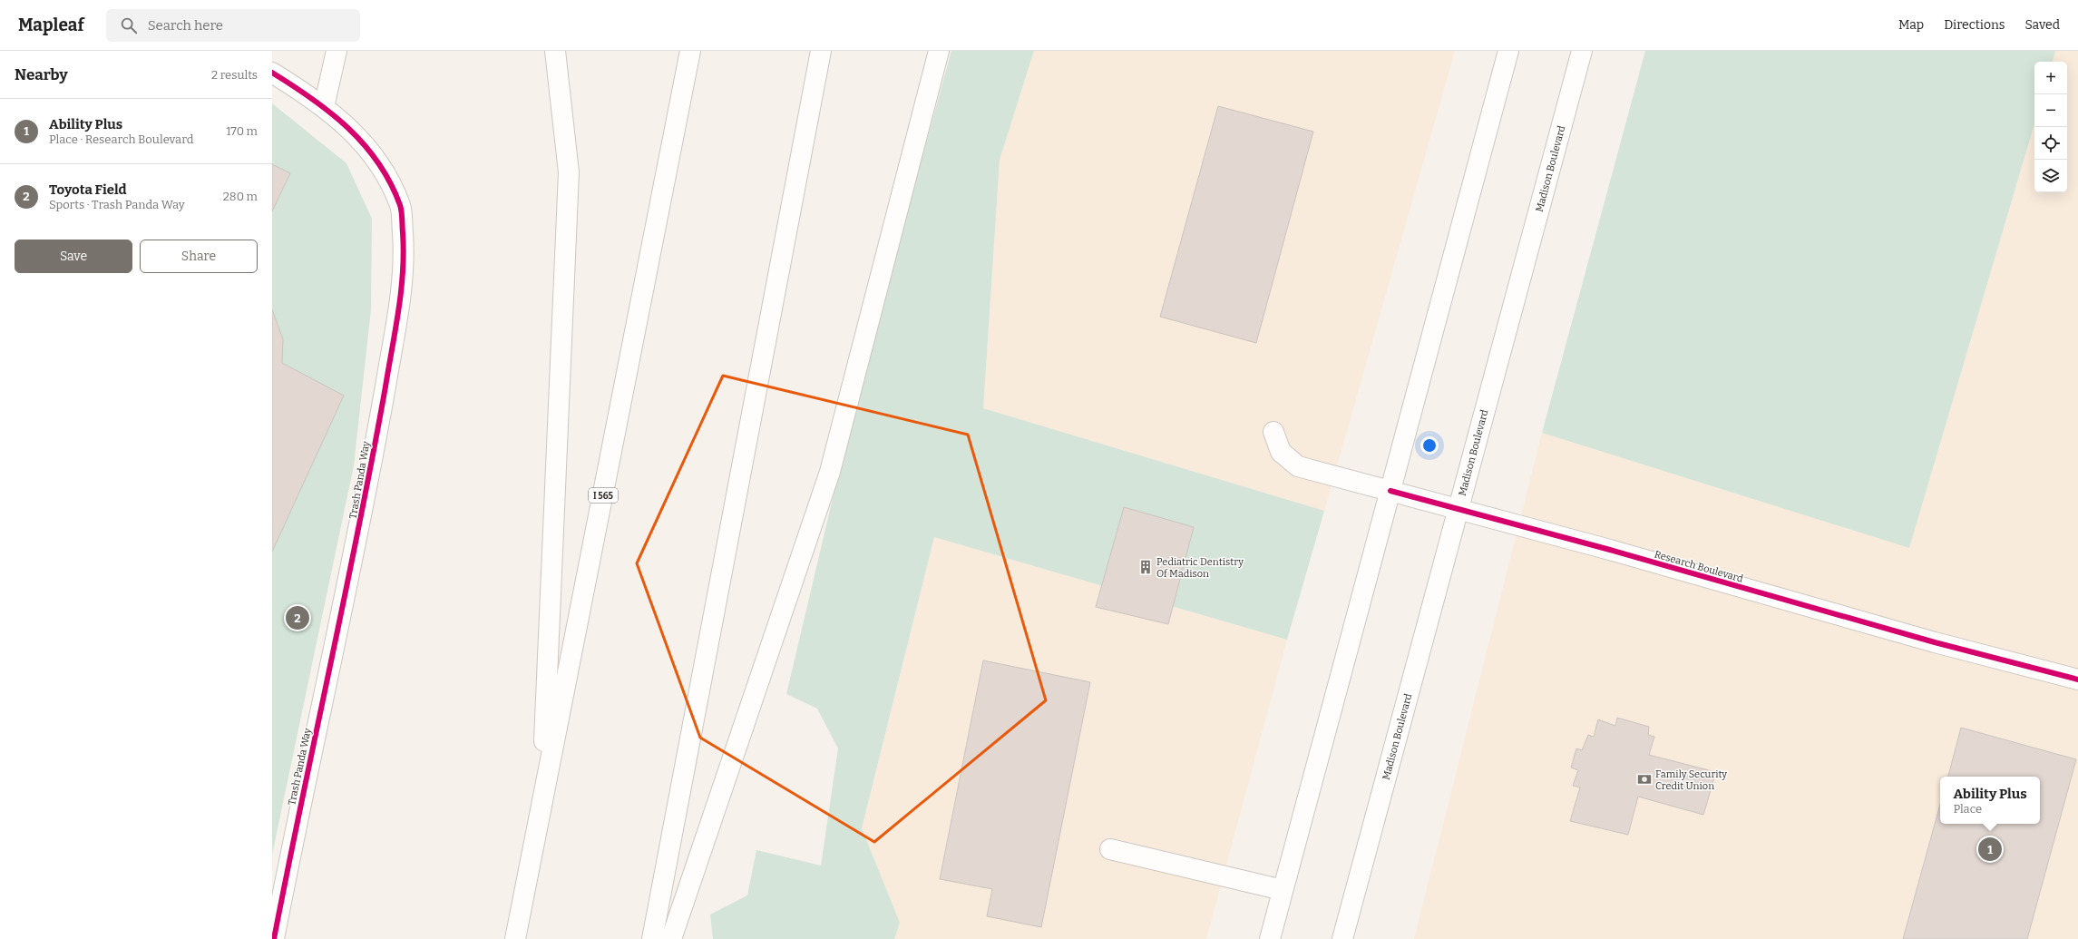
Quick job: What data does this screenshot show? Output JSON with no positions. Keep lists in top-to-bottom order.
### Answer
{
  "streets": {
    "main road": [
      "Madison Boulevard",
      "Trash Panda Way",
      "I 565",
      "Research Boulevard"
    ]
  },
  "crossings": [
    ["Madison Boulevard", "Research Boulevard"]
  ],
  "places": {
    "building": ["Pediatric Dentistry Of Madison"],
    "bank": ["Family Security Credit Union"]
  },
  "page": {
    "header": "Mapleaf",
    "search": "Search here",
    "nav": ["Map", "Directions", "Saved"],
    "heading": ["Nearby", "2 results"],
    "map_buttons": ["+", "−"],
    "list": [
      {
        "mark": "1",
        "name": "Ability Plus",
        "note": "Place · Research Boulevard",
        "value": "170 m"
      },
      {
        "mark": "2",
        "name": "Toyota Field",
        "note": "Sports · Trash Panda Way",
        "value": "280 m"
      }
    ],
    "buttons": ["Save", "Share"],
    "pins": ["2", "1"],
    "popup": ["Ability Plus", "Place"]
  }
}
